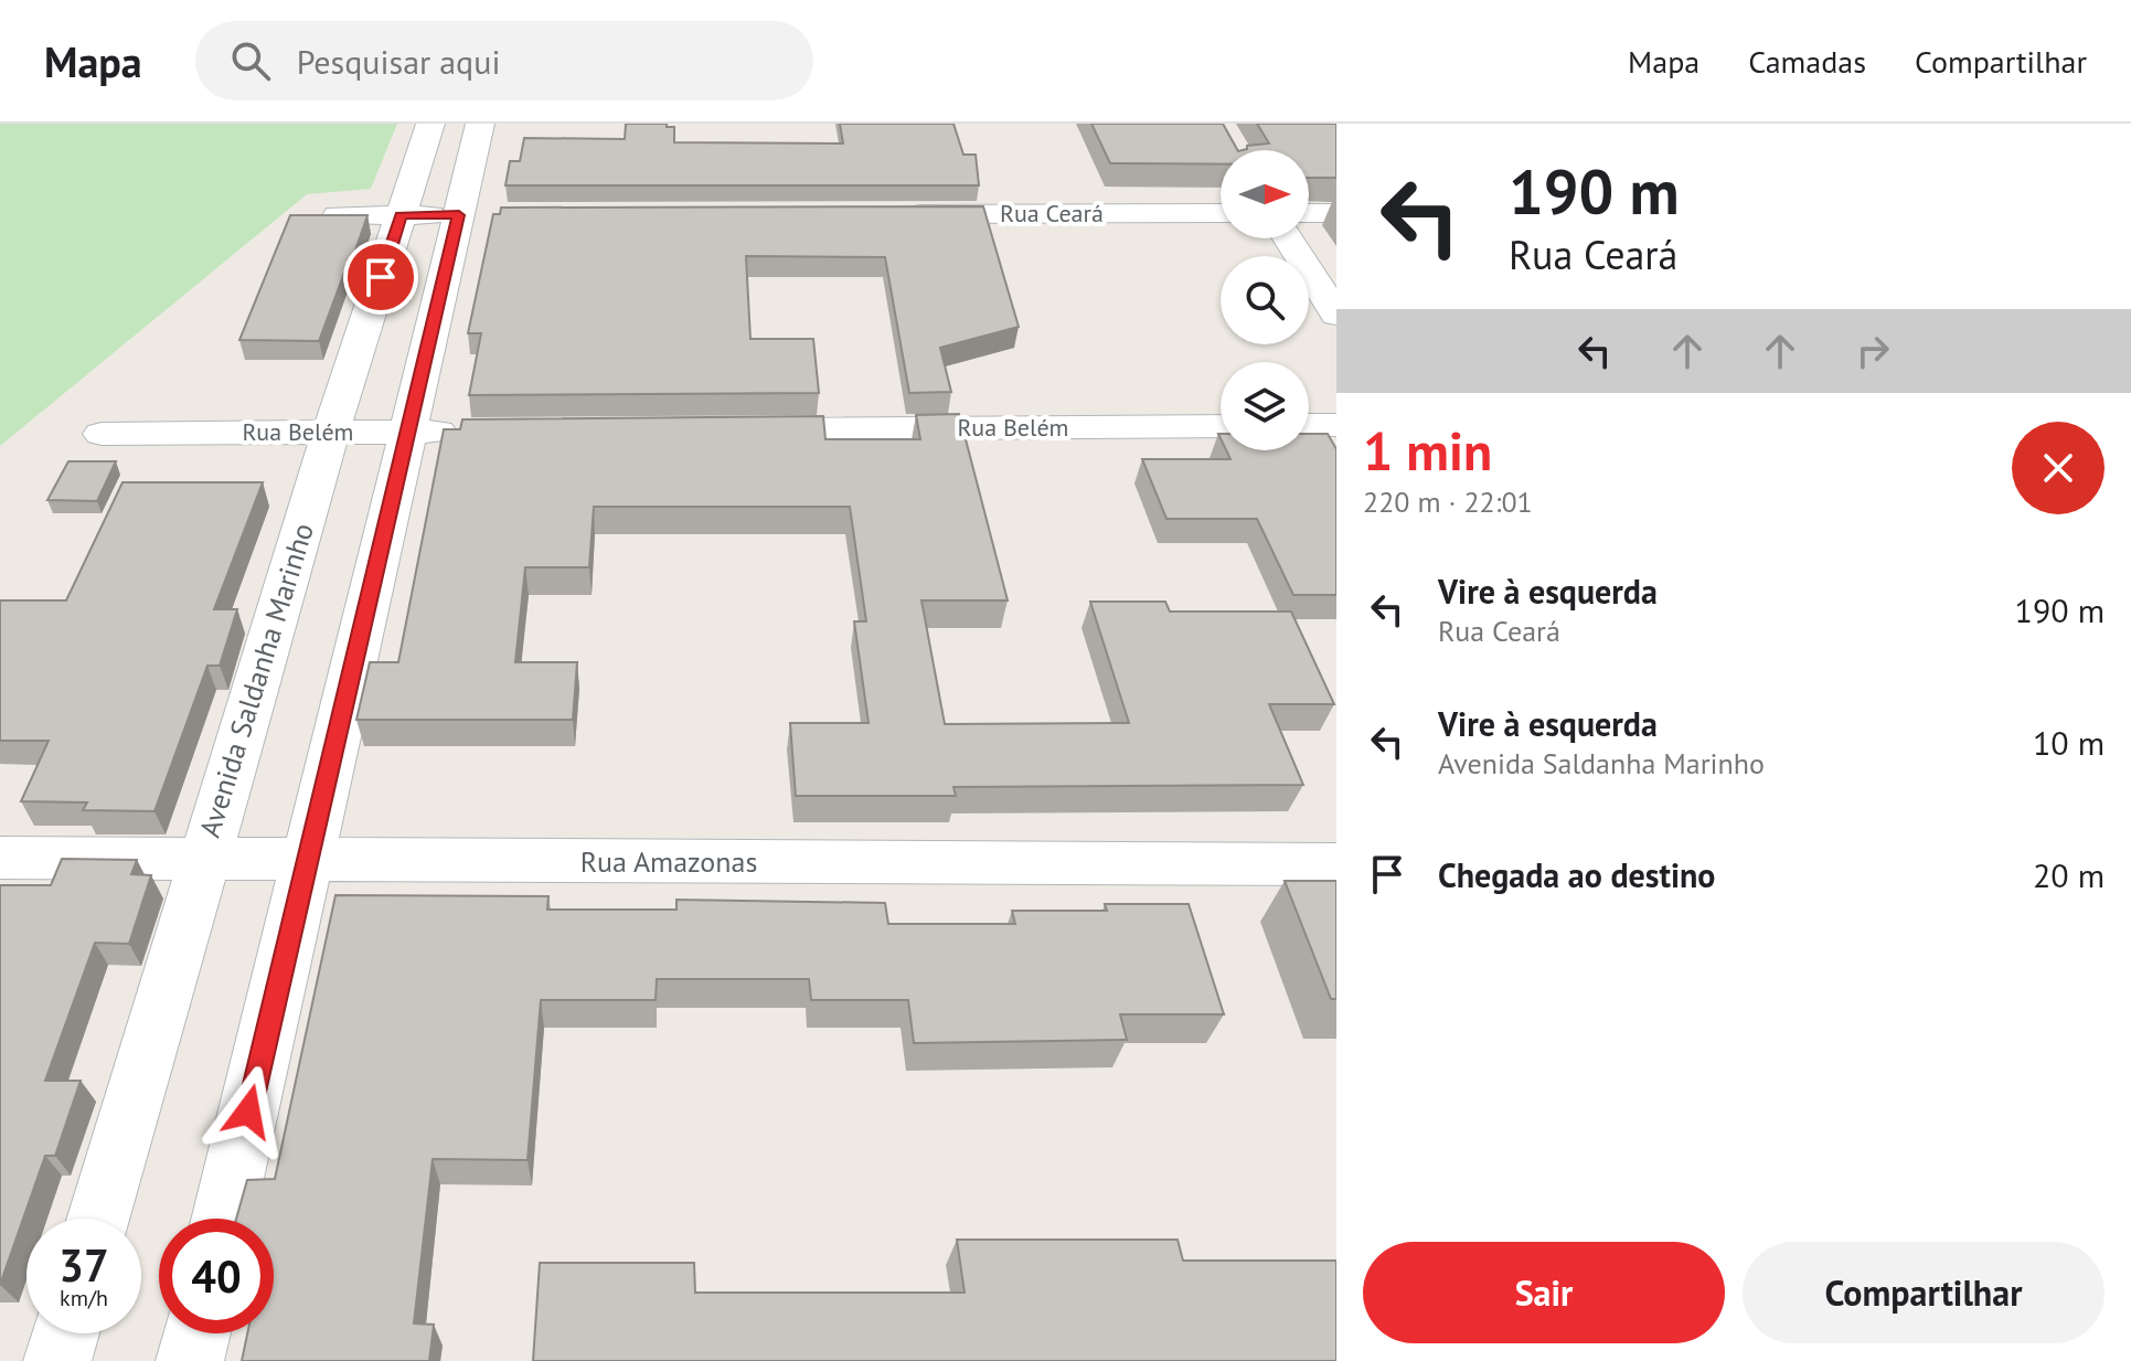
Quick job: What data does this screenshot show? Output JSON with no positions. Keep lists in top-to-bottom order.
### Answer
{
  "streets": {
    "street": [
      "Rua Ceará",
      "Rua Belém",
      "Avenida Saldanha Marinho",
      "Rua Amazonas"
    ]
  },
  "crossings": [
    ["Rua Belém", "Avenida Saldanha Marinho"],
    ["Avenida Saldanha Marinho", "Rua Amazonas"]
  ],
  "north": "right",
  "page": {
    "header": "Mapa",
    "search": "Pesquisar aqui",
    "nav": ["Mapa", "Camadas", "Compartilhar"],
    "turn": ["190 m", "Rua Ceará"],
    "heading": ["1 min", "220 m · 22:01"],
    "list": [
      {
        "name": "Vire à esquerda",
        "note": "Rua Ceará",
        "value": "190 m"
      },
      {
        "name": "Vire à esquerda",
        "note": "Avenida Saldanha Marinho",
        "value": "10 m"
      },
      {
        "name": "Chegada ao destino",
        "value": "20 m"
      }
    ],
    "speed": "37 km/h",
    "limit": "40",
    "buttons": ["Sair", "Compartilhar"]
  }
}
